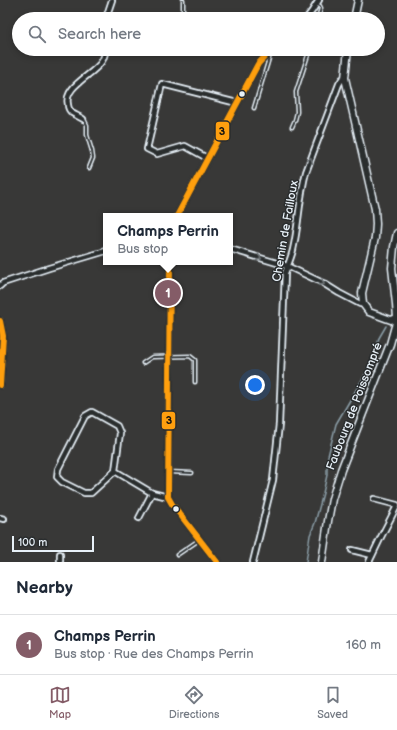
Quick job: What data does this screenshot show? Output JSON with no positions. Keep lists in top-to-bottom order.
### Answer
{
  "streets": {
    "main road": ["Faubourg de Poissompré"],
    "street": ["Chemin de Failloux"]
  },
  "one_way": ["Chemin de Failloux"],
  "lines": ["transit line 3"],
  "scale_bar": "100 m",
  "page": {
    "search": "Search here",
    "popup": ["Champs Perrin", "Bus stop"],
    "pins": "1",
    "scale": "100 m",
    "heading": "Nearby",
    "list": [
      {
        "mark": "1",
        "name": "Champs Perrin",
        "note": "Bus stop · Rue des Champs Perrin",
        "value": "160 m"
      }
    ],
    "nav": ["Map", "Directions", "Saved"]
  }
}
